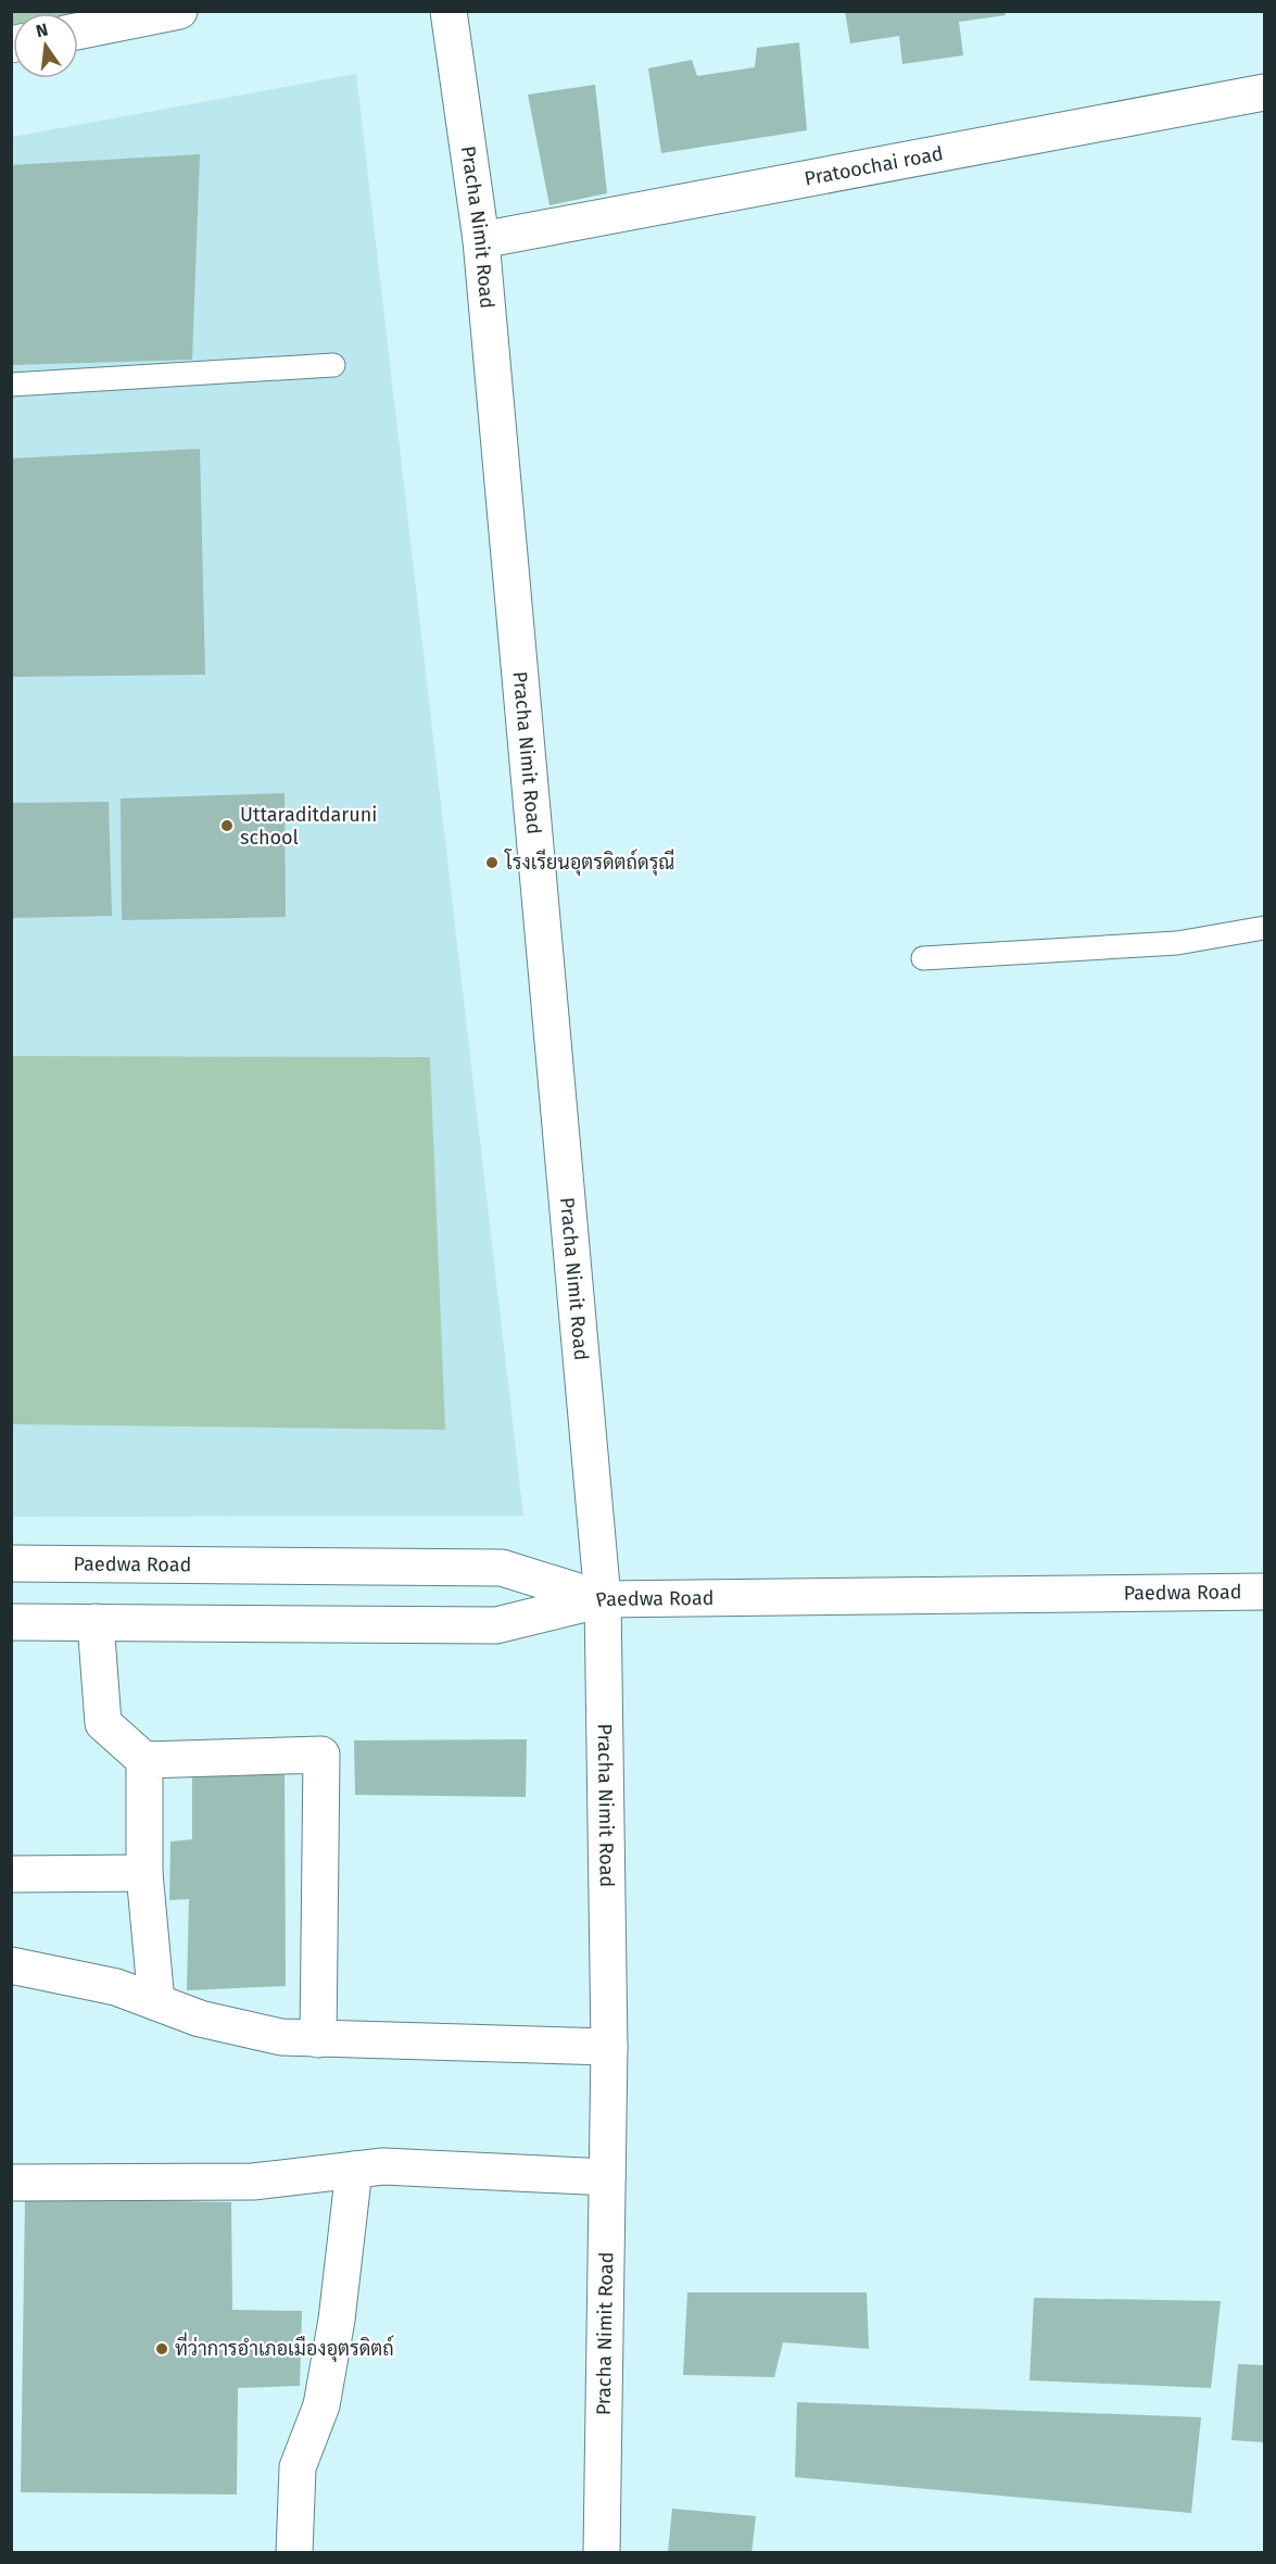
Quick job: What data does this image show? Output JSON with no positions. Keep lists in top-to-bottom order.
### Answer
{
  "streets": {
    "street": ["Pratoochai road", "Pracha Nimit Road", "Paedwa Road"]
  },
  "crossings": [
    ["Pratoochai road", "Pracha Nimit Road"],
    ["Pracha Nimit Road", "Paedwa Road"]
  ],
  "places": ["Uttaraditdaruni school", "โรงเรียนอุตรดิตถ์ดรุณี", "ที่ว่าการอำเภอเมืองอุตรดิตถ์"],
  "north": "top"
}
